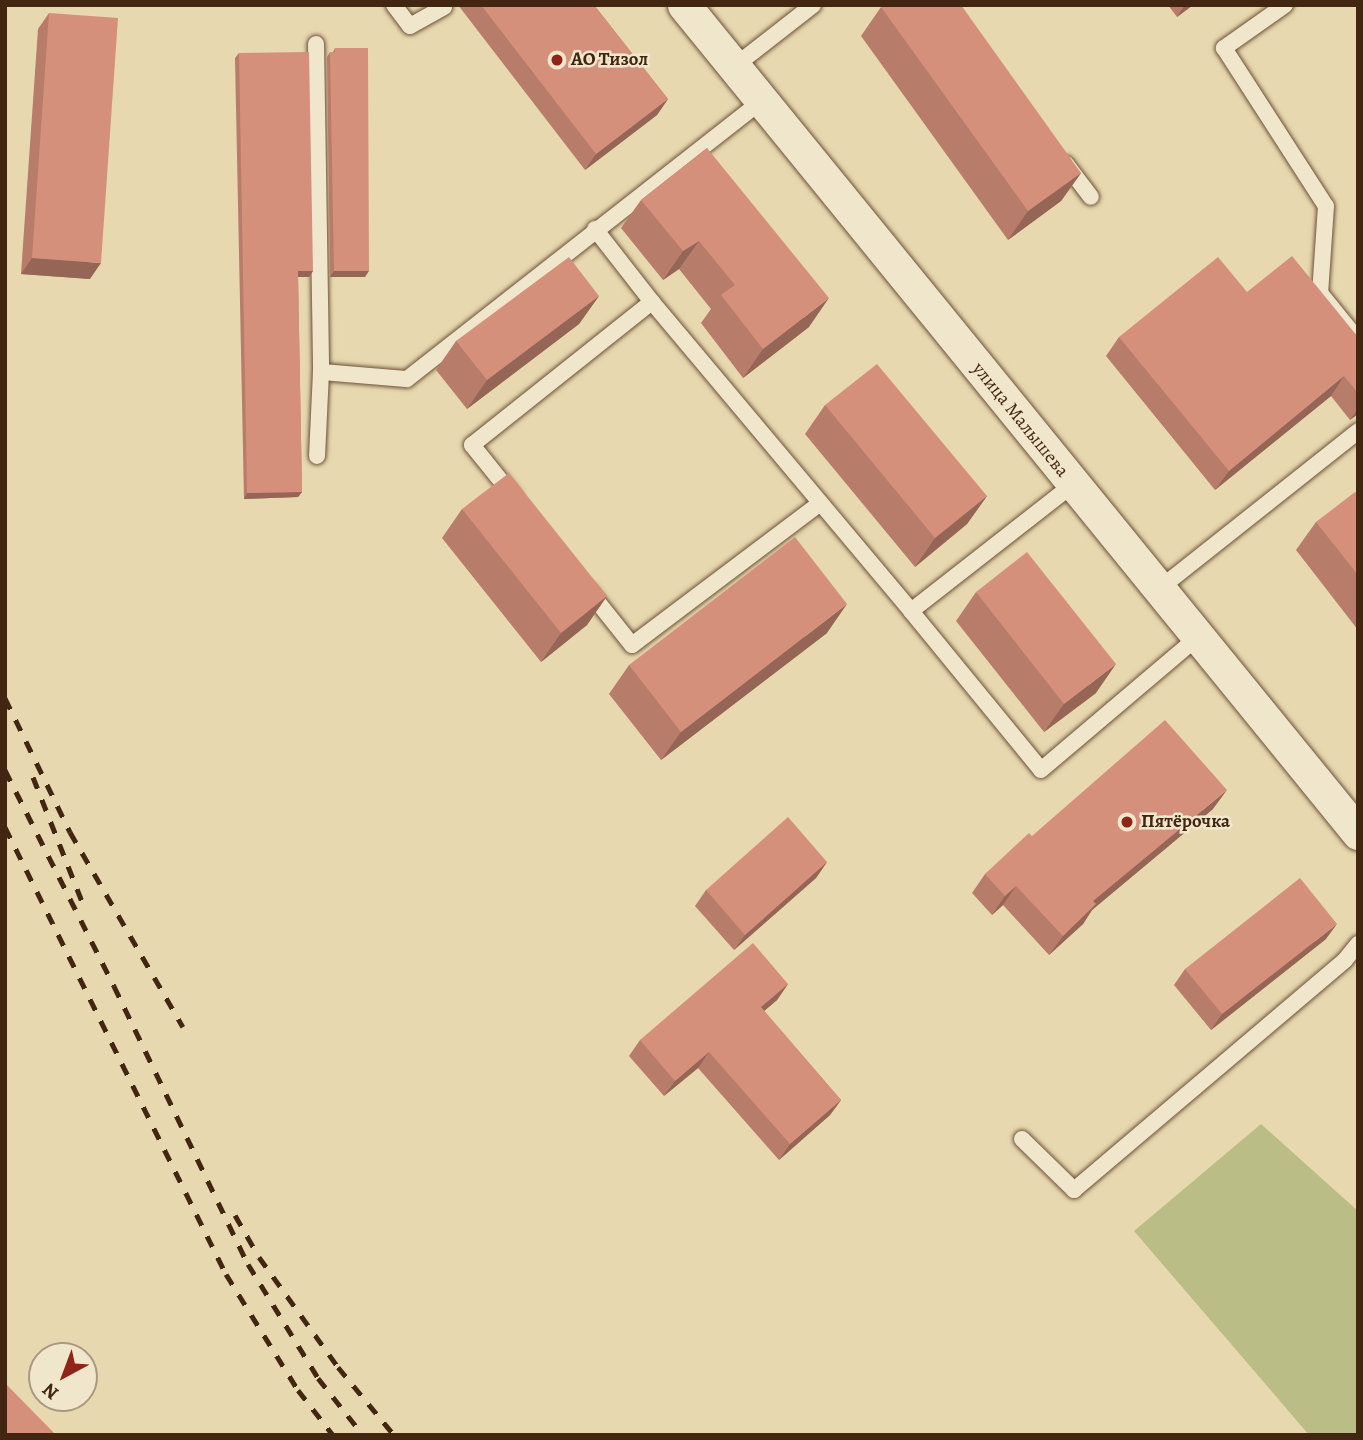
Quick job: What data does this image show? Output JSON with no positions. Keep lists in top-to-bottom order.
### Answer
{
  "streets": {
    "street": ["улица Малышева"]
  },
  "places": ["АО Тизол", "Пятёрочка"],
  "north": "bottom left"
}
